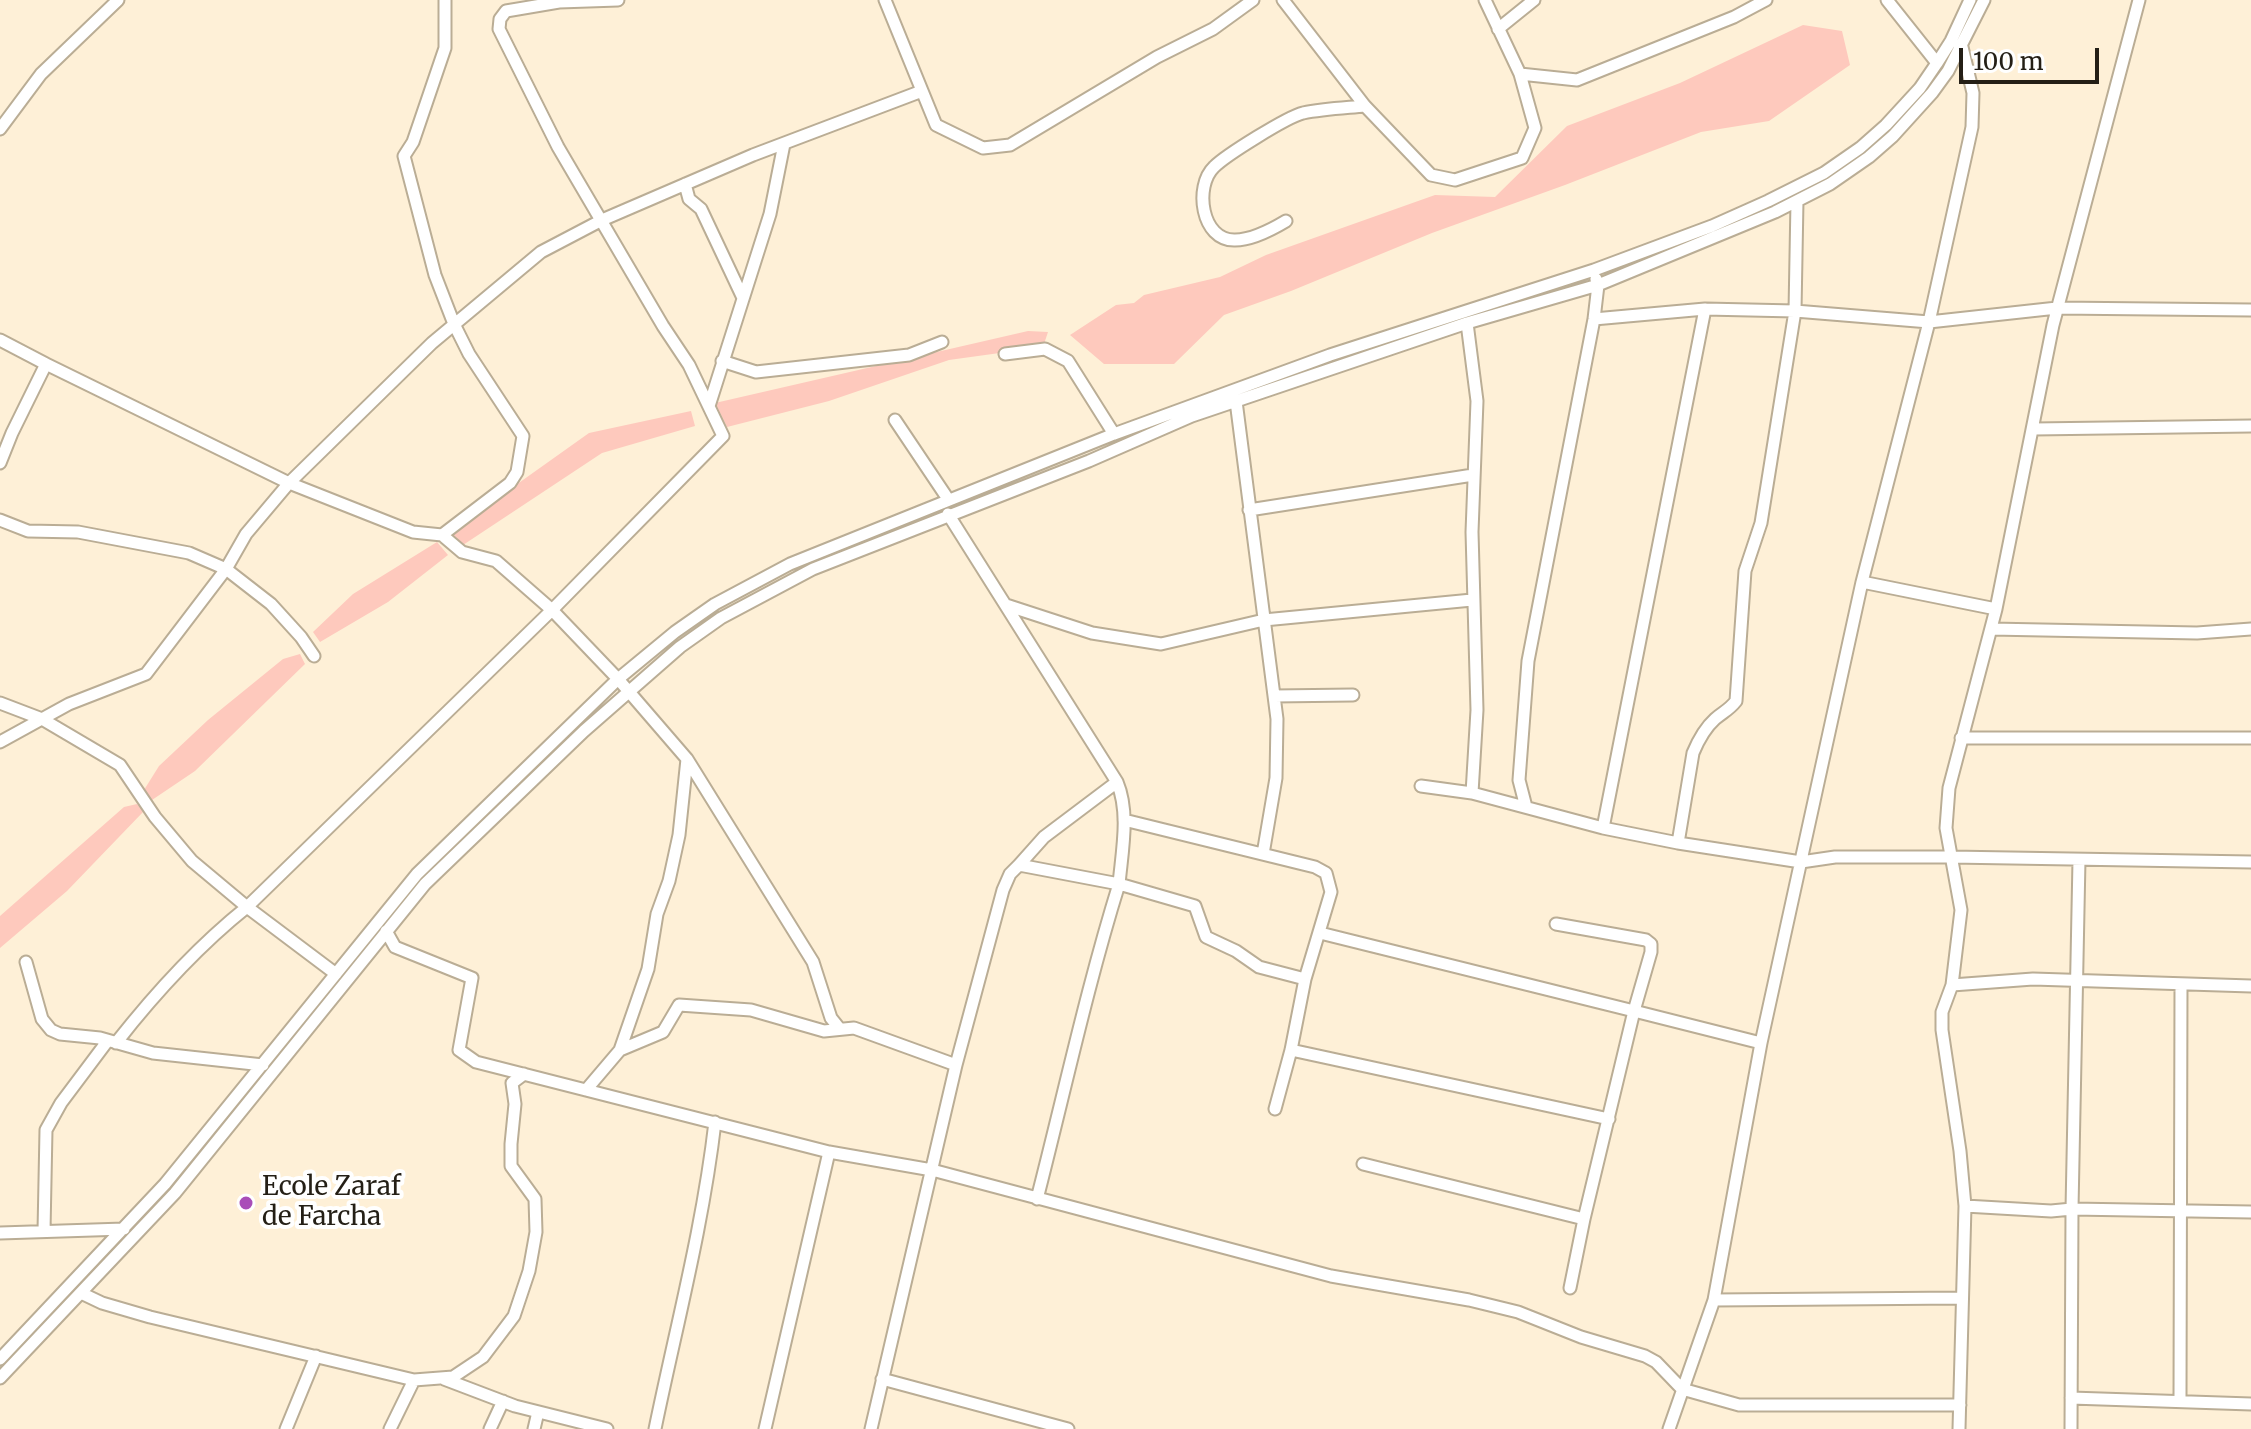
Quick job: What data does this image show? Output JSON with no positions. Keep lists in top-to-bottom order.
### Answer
{
  "places": ["Ecole Zaraf de Farcha"],
  "scale_bar": "100 m"
}
